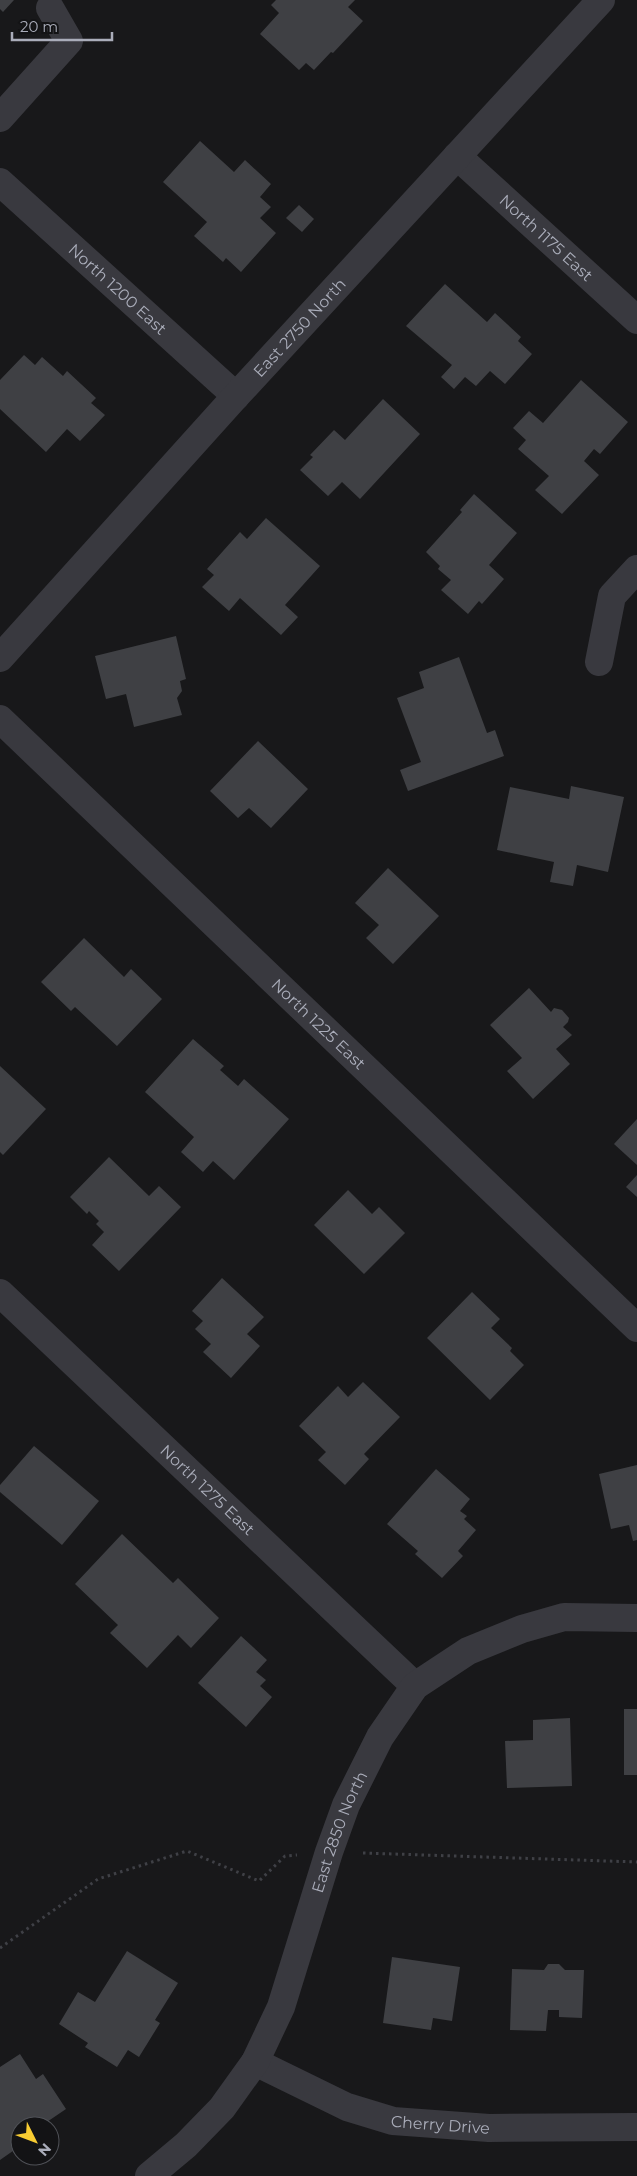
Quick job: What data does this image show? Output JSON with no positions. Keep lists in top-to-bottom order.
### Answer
{
  "streets": {
    "street": [
      "North 1175 East",
      "North 1200 East",
      "East 2750 North",
      "North 1225 East",
      "North 1275 East",
      "East 2850 North",
      "Cherry Drive"
    ]
  },
  "crossings": [
    ["North 1175 East", "East 2750 North"],
    ["North 1200 East", "East 2750 North"],
    ["North 1275 East", "East 2850 North"],
    ["East 2850 North", "Cherry Drive"]
  ],
  "scale_bar": "20 m",
  "north": "bottom right"
}
